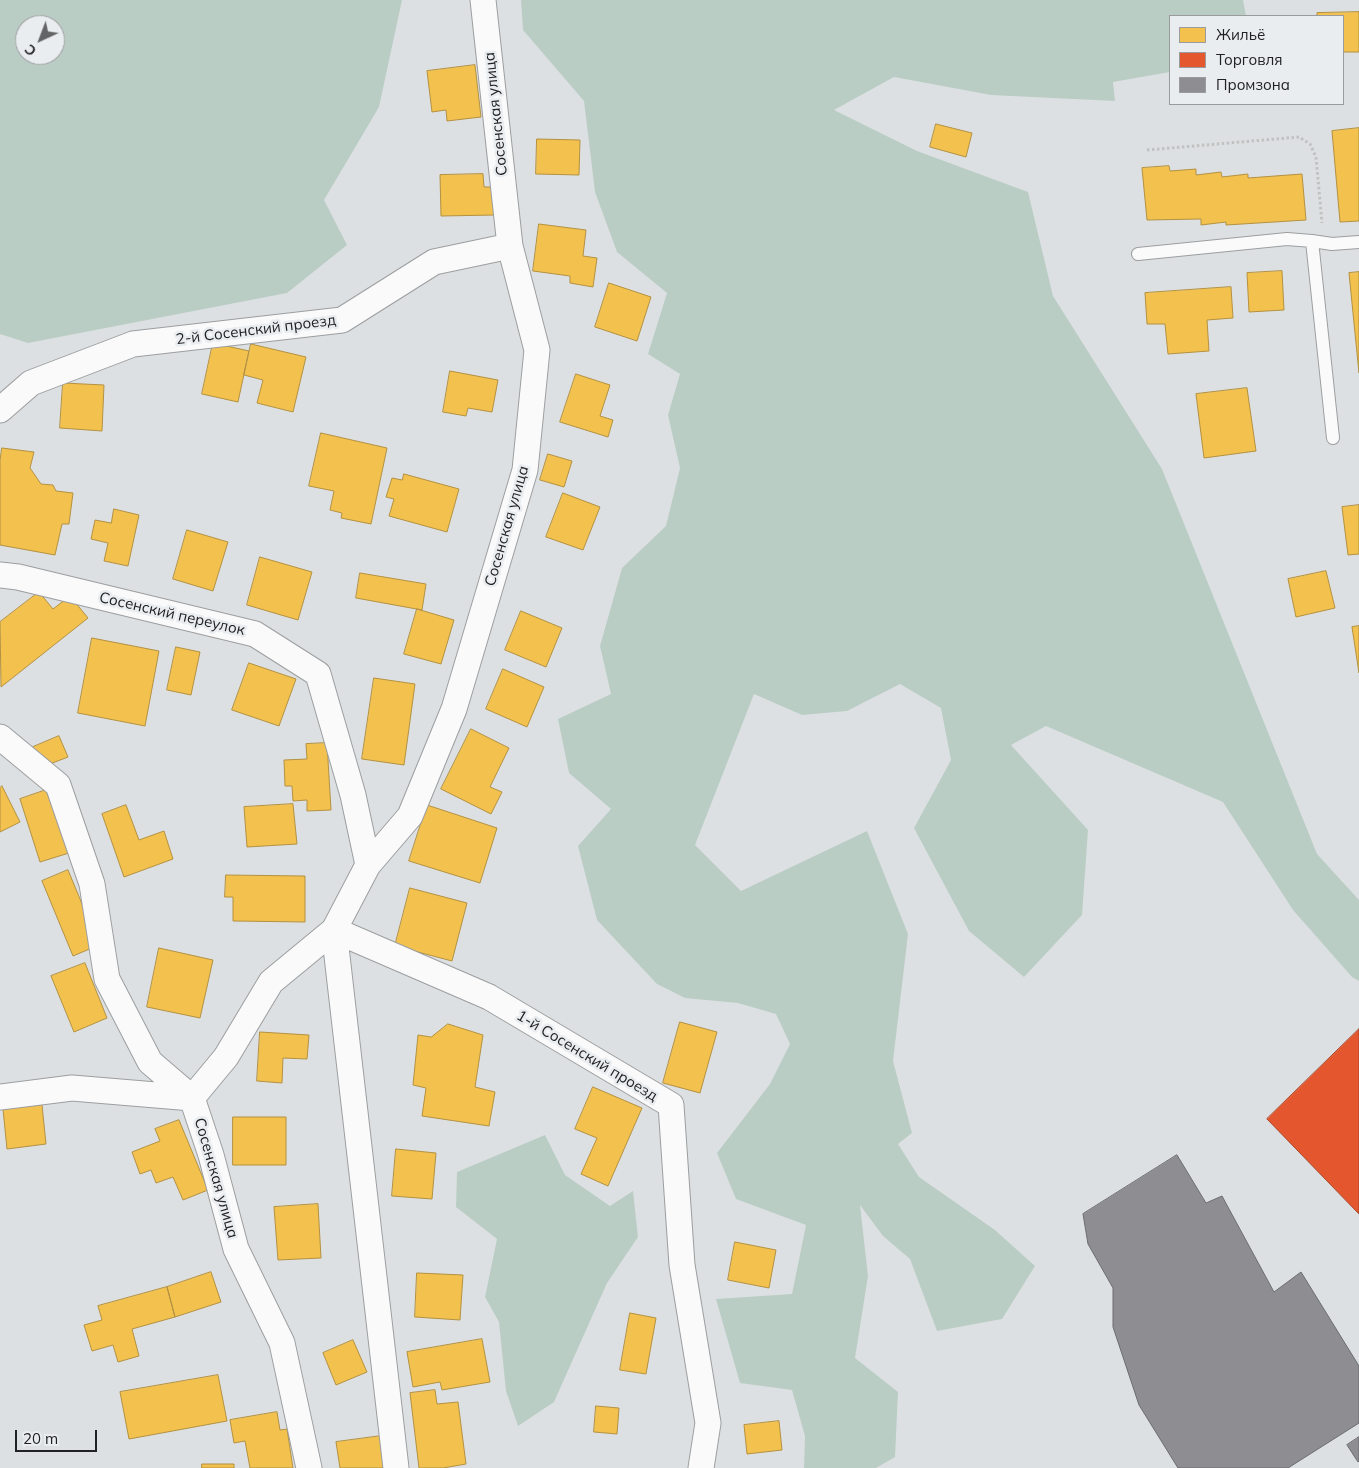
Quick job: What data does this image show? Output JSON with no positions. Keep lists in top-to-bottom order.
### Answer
{
  "streets": {
    "street": [
      "Сосенская улица",
      "2-й Сосенский проезд",
      "Сосенский переулок",
      "1-й Сосенский проезд"
    ]
  },
  "crossings": [
    ["Сосенская улица", "2-й Сосенский проезд"],
    ["Сосенская улица", "Сосенский переулок"],
    ["Сосенская улица", "1-й Сосенский проезд"]
  ],
  "legend": ["Жильё", "Торговля", "Промзона"],
  "scale_bar": "20 m",
  "north": "bottom left"
}
